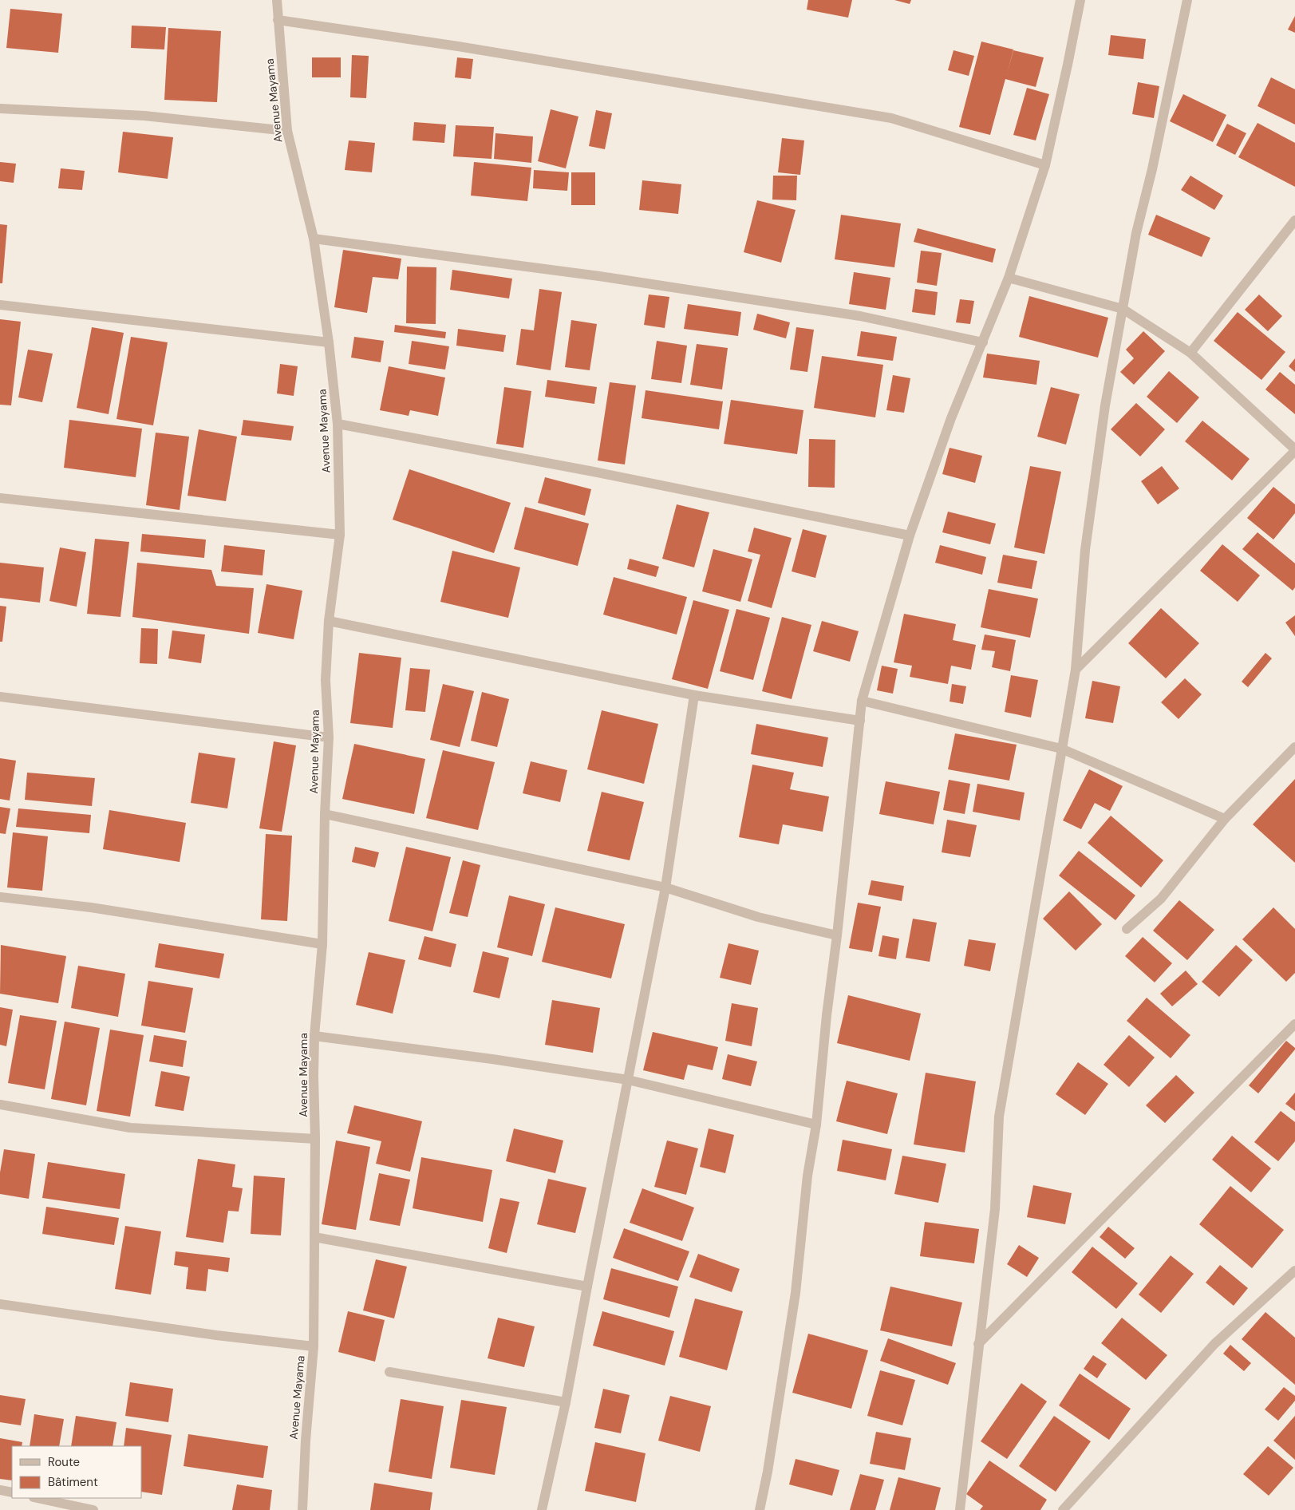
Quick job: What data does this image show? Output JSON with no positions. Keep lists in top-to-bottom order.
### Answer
{
  "streets": {
    "street": ["Avenue Mayama"]
  },
  "legend": ["Route", "Bâtiment"]
}
